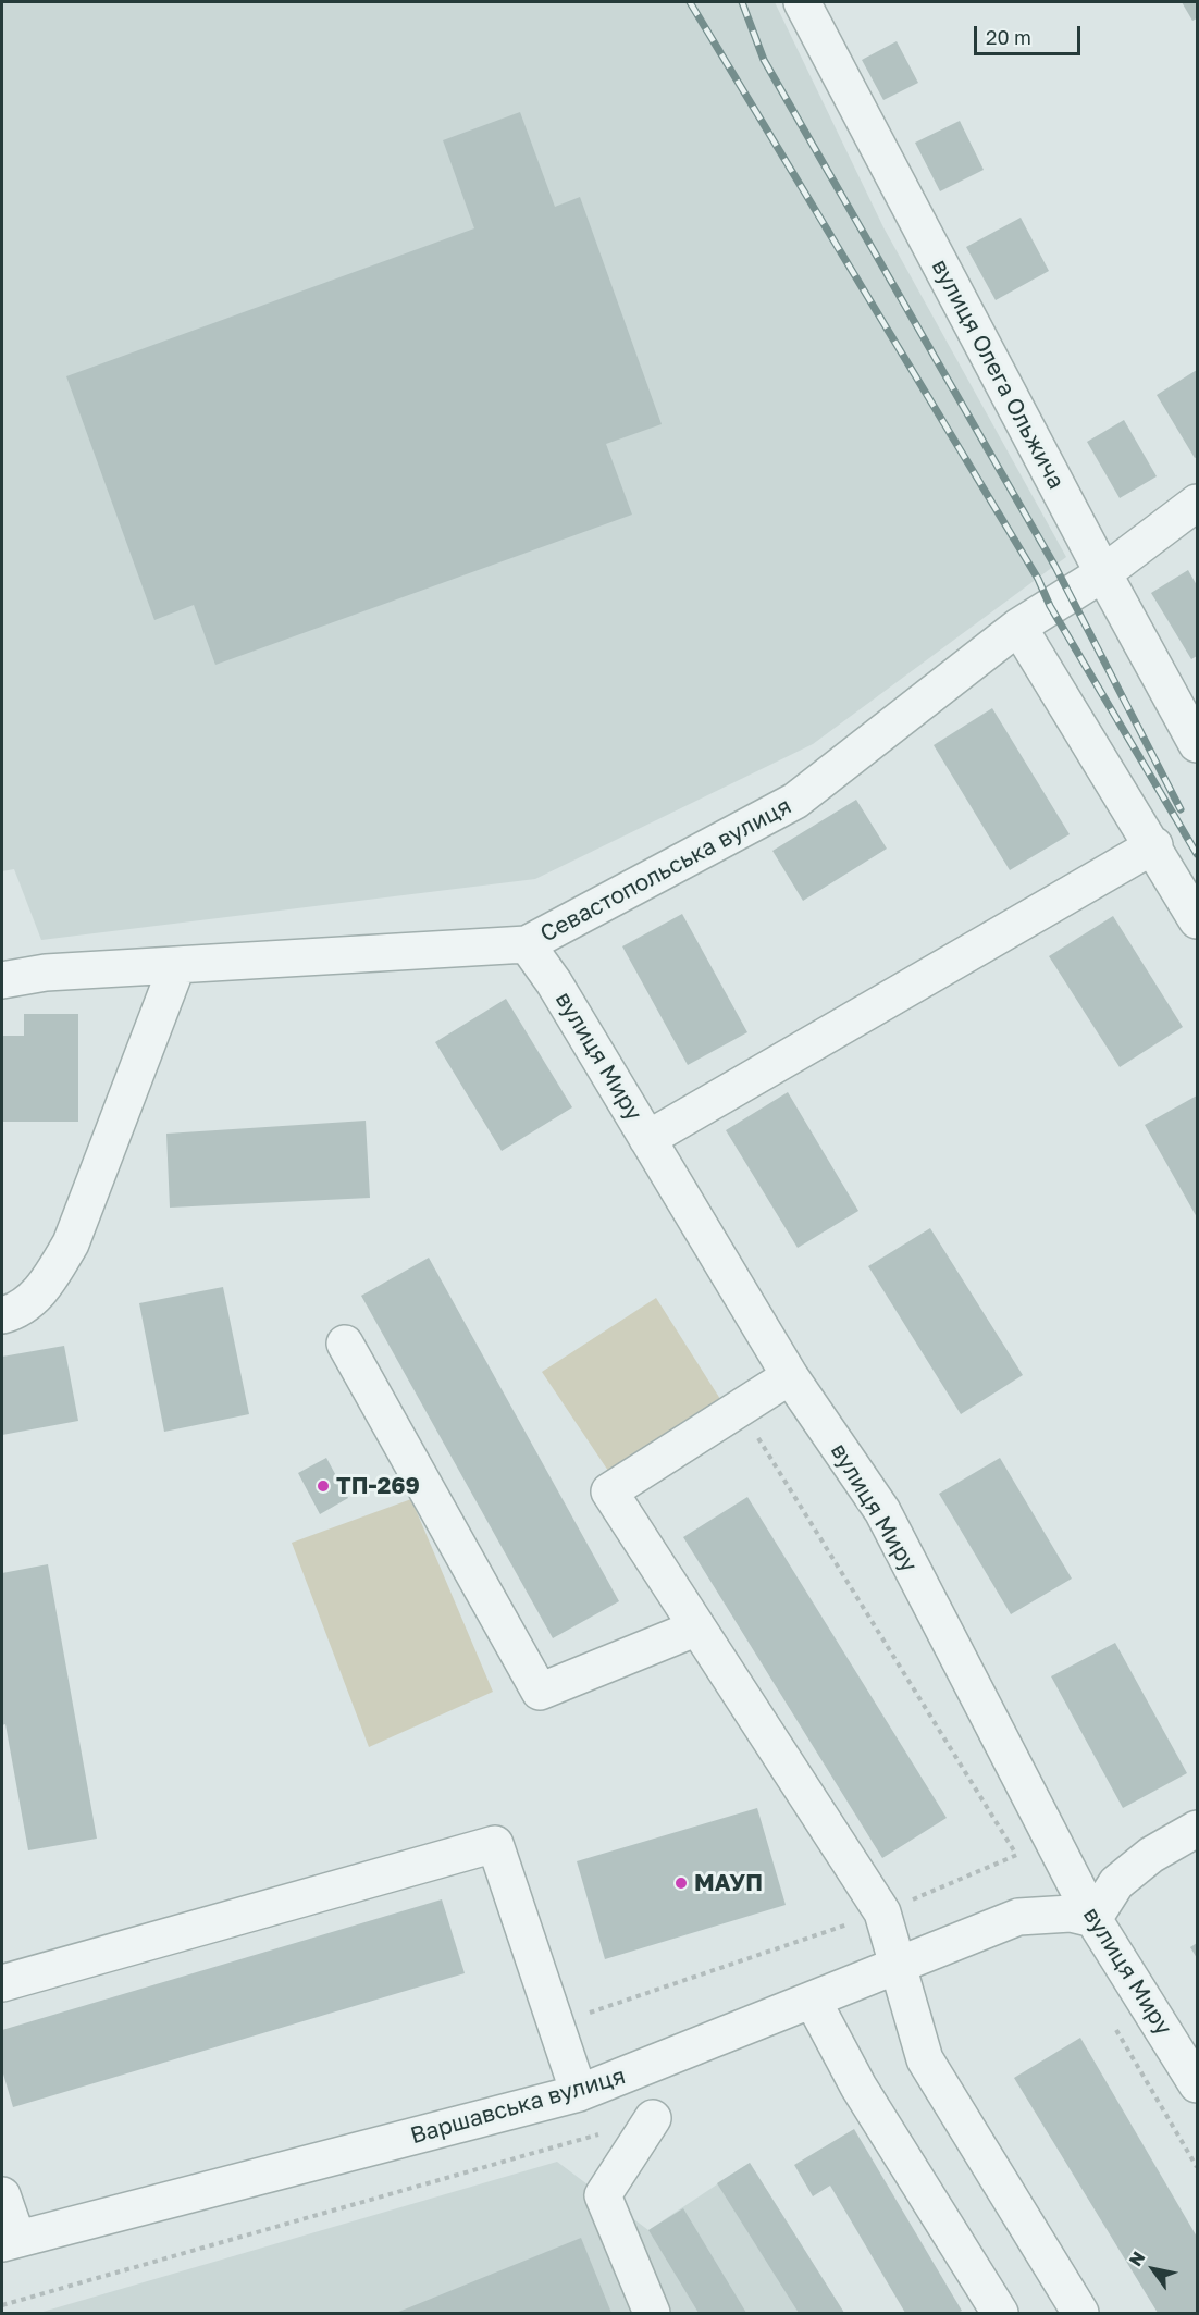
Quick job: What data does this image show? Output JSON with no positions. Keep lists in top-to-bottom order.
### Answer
{
  "streets": {
    "street": [
      "вулиця Олега Ольжича",
      "Севастопольська вулиця",
      "вулиця Миру",
      "Варшавська вулиця"
    ]
  },
  "crossings": [
    ["вулиця Олега Ольжича", "Севастопольська вулиця"],
    ["Севастопольська вулиця", "вулиця Миру"],
    ["вулиця Миру", "Варшавська вулиця"]
  ],
  "places": ["ТП-269", "МАУП"],
  "scale_bar": "20 m",
  "north": "top left"
}
